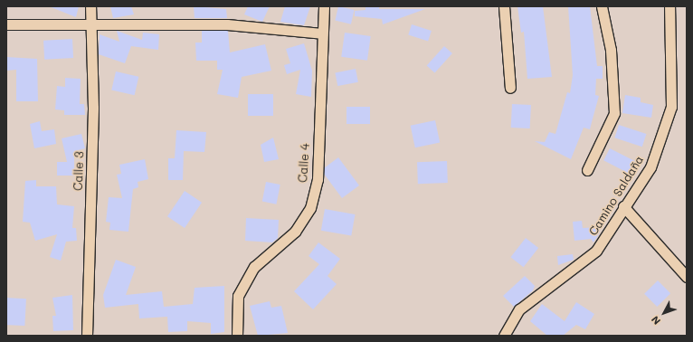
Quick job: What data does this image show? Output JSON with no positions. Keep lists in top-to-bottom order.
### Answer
{
  "streets": {
    "street": ["Calle 4", "Calle 3", "Camino Saldaña"]
  },
  "north": "bottom left"
}
